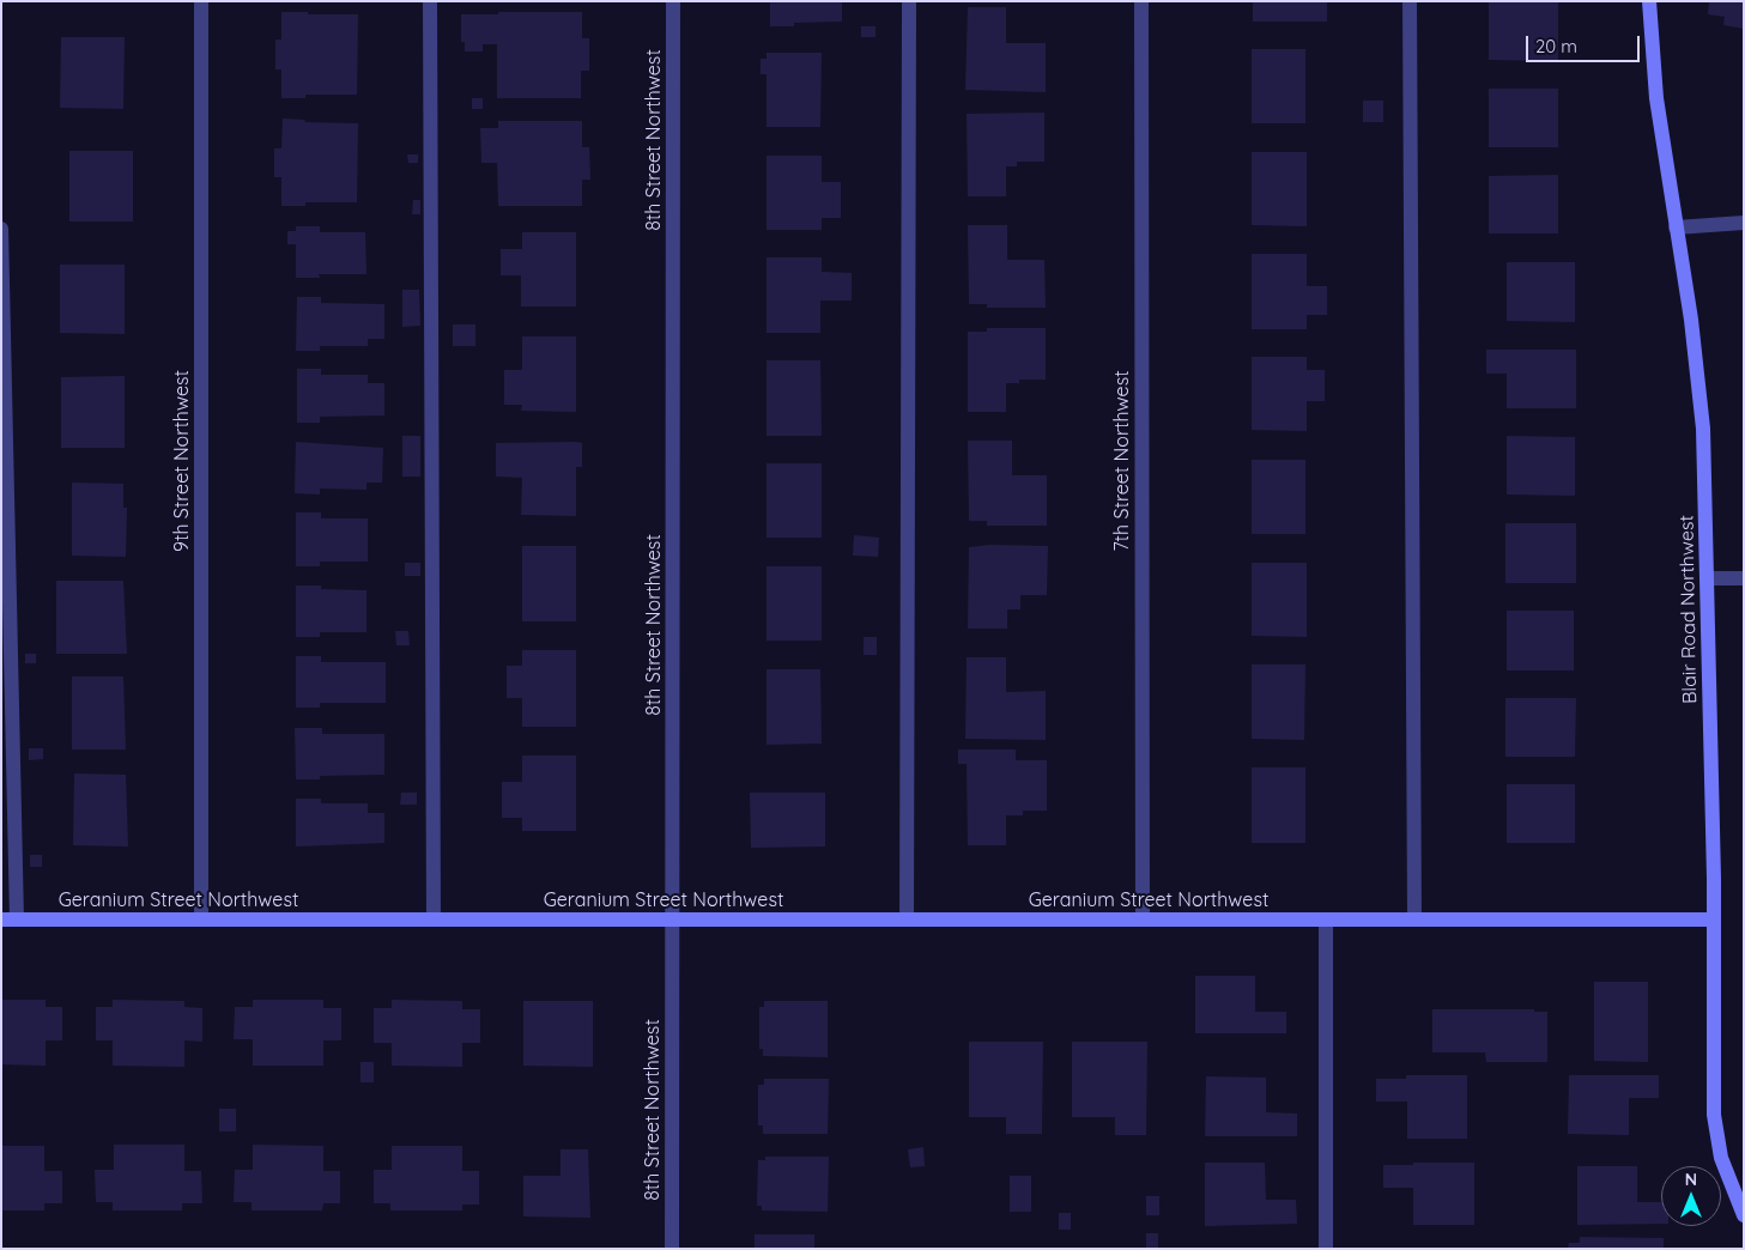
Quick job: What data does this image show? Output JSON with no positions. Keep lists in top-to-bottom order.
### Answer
{
  "streets": {
    "street": [
      "8th Street Northwest",
      "9th Street Northwest",
      "7th Street Northwest",
      "Blair Road Northwest",
      "Geranium Street Northwest"
    ]
  },
  "crossings": [
    ["8th Street Northwest", "Geranium Street Northwest"],
    ["9th Street Northwest", "Geranium Street Northwest"],
    ["7th Street Northwest", "Geranium Street Northwest"],
    ["Blair Road Northwest", "Geranium Street Northwest"]
  ],
  "scale_bar": "20 m",
  "north": "top"
}
